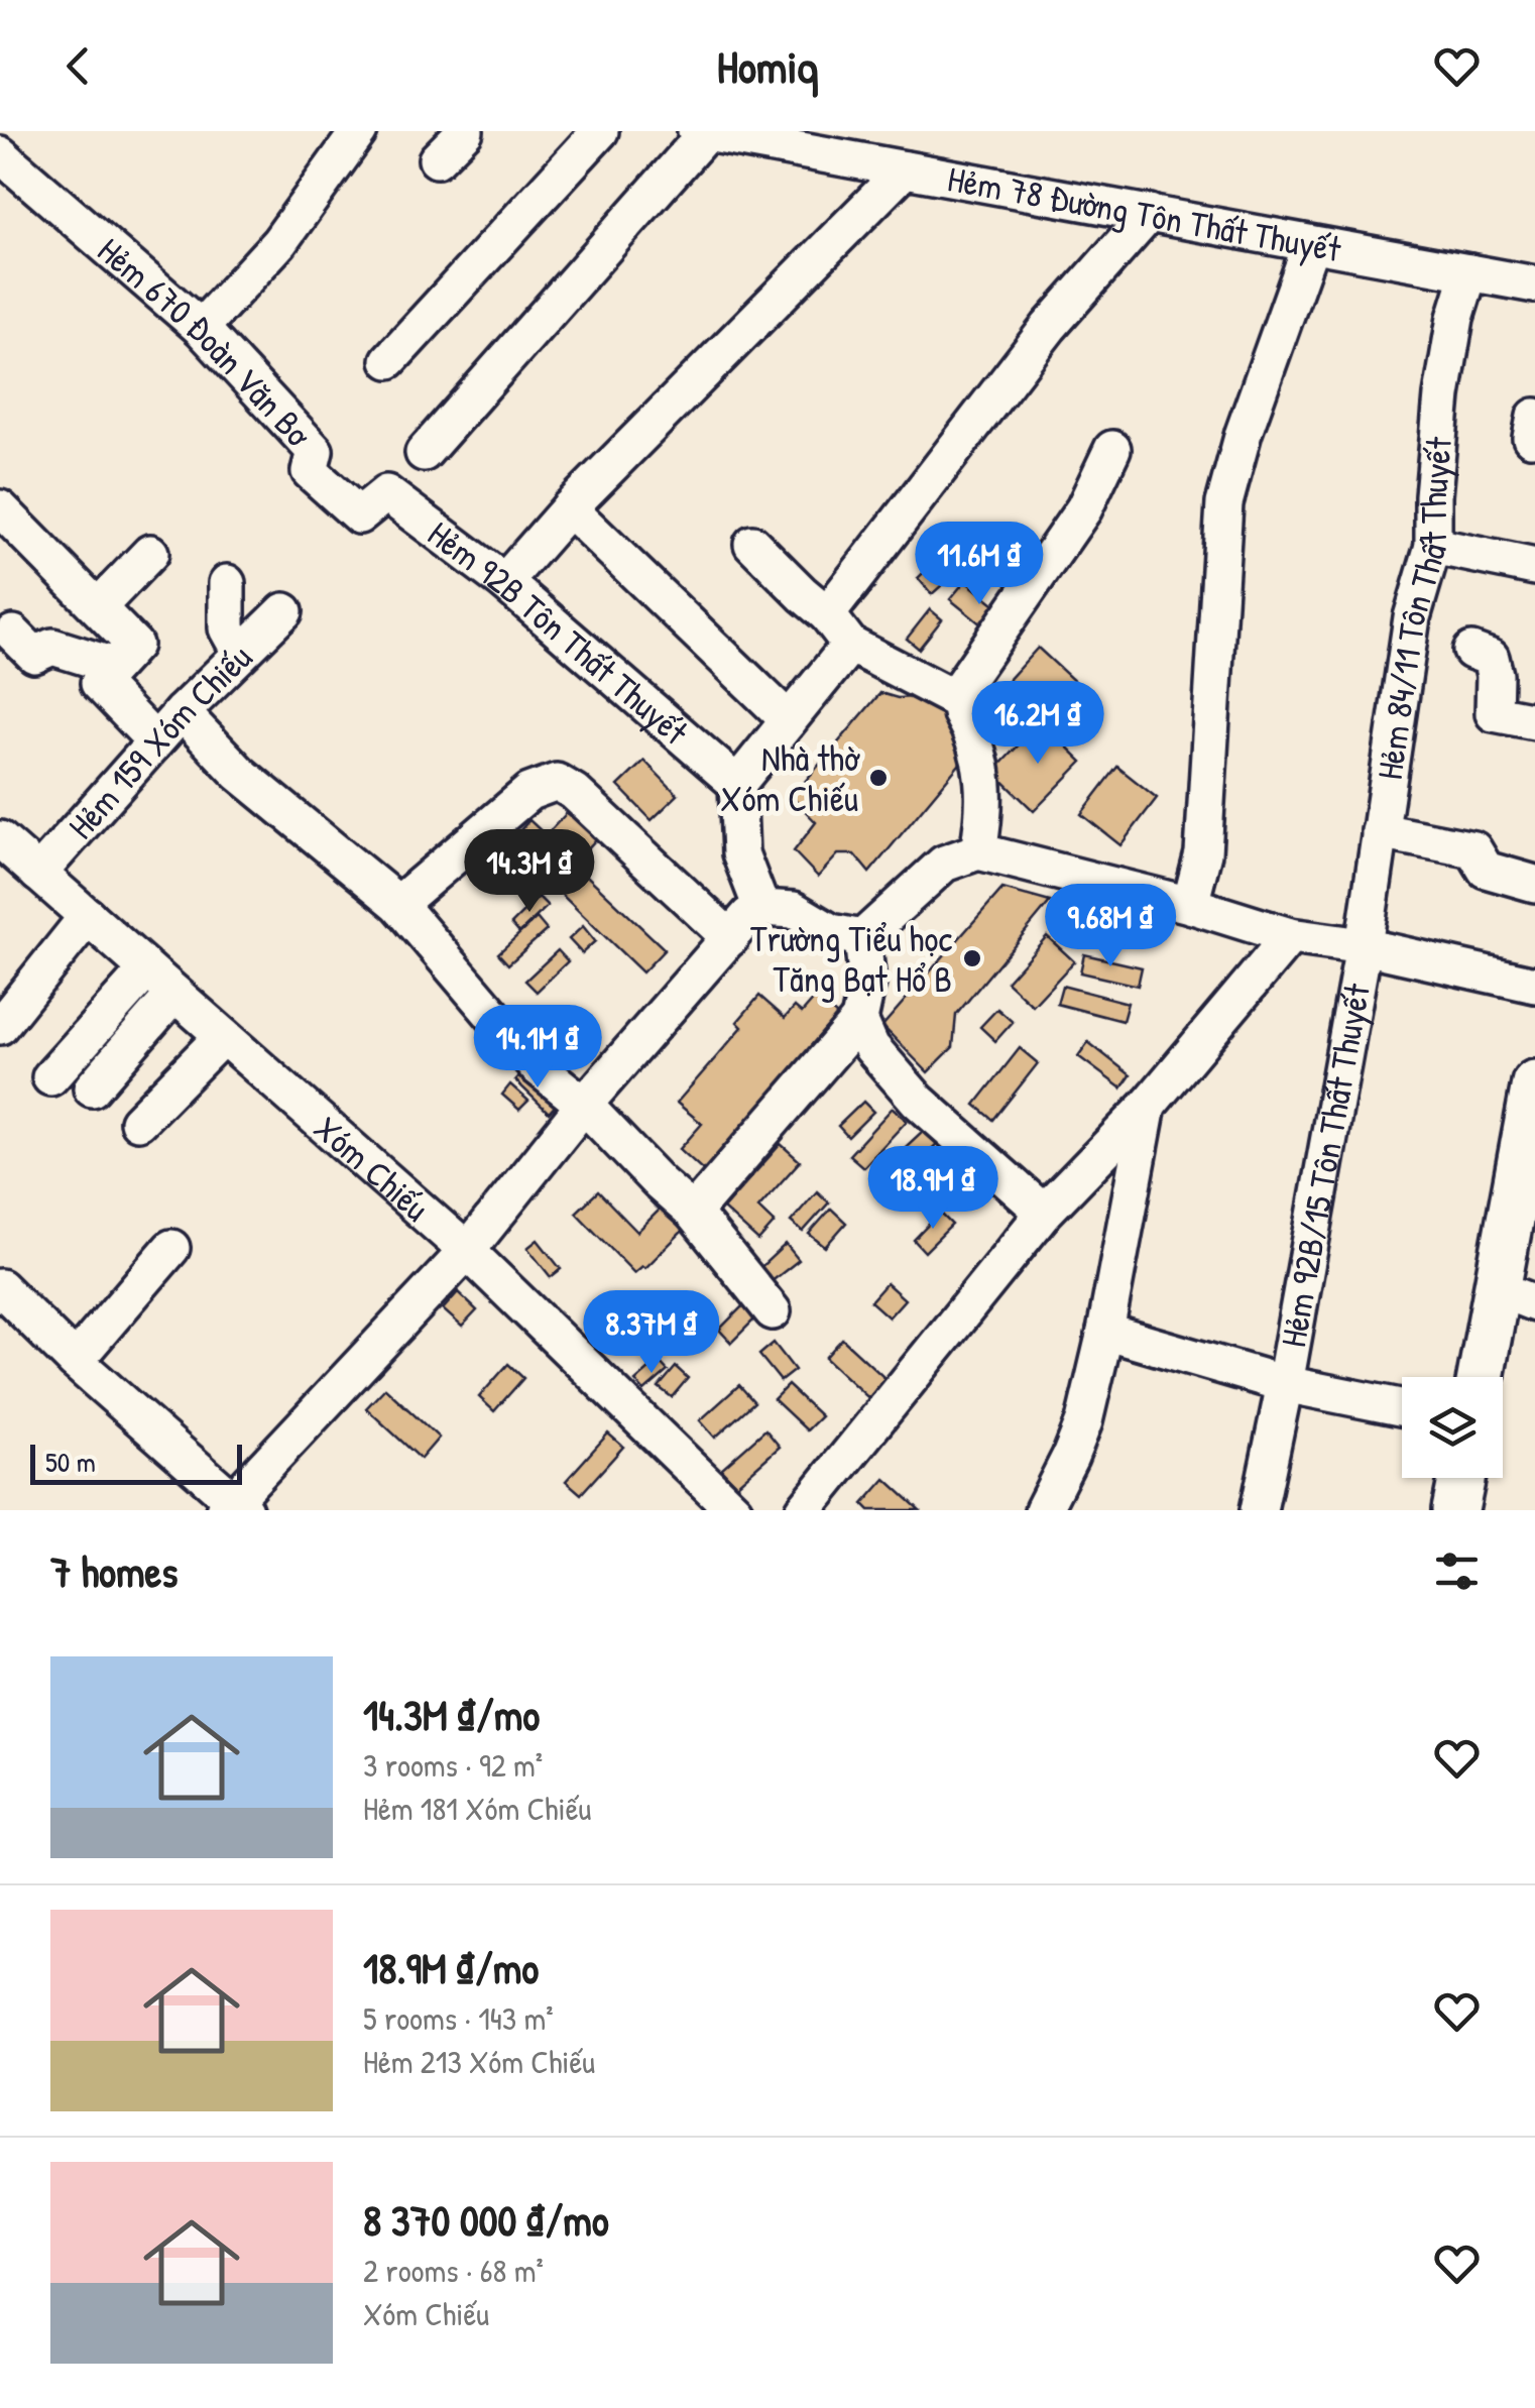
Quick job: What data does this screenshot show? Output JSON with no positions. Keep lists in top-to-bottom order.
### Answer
{
  "streets": {
    "street": [
      "Hẻm 78 Đường Tôn Thất Thuyết",
      "Hẻm 670 Đoàn Văn Bơ",
      "Hẻm 84/11 Tôn Thất Thuyết",
      "Hẻm 92B Tôn Thất Thuyết",
      "Hẻm 159 Xóm Chiếu",
      "Hẻm 92B/15 Tôn Thất Thuyết",
      "Xóm Chiếu"
    ]
  },
  "crossings": [
    ["Hẻm 78 Đường Tôn Thất Thuyết", "Hẻm 84/11 Tôn Thất Thuyết"],
    ["Hẻm 670 Đoàn Văn Bơ", "Hẻm 92B Tôn Thất Thuyết"],
    ["Hẻm 84/11 Tôn Thất Thuyết", "Hẻm 92B/15 Tôn Thất Thuyết"],
    ["Hẻm 159 Xóm Chiếu", "Xóm Chiếu"]
  ],
  "places": ["Nhà thờ Xóm Chiếu", "Trường Tiểu học Tăng Bạt Hổ B"],
  "scale_bar": "50 m",
  "page": {
    "header": "Homiq",
    "price": [
      "11.6M ₫",
      "16.2M ₫",
      "14.3M ₫",
      "9.68M ₫",
      "14.1M ₫",
      "18.9M ₫",
      "8.37M ₫"
    ],
    "scale": "50 m",
    "heading": "7 homes",
    "list": [
      {
        "name": "14.3M ₫/mo",
        "note": "3 rooms · 92 m² · Hẻm 181 Xóm Chiếu"
      },
      {
        "name": "18.9M ₫/mo",
        "note": "5 rooms · 143 m² · Hẻm 213 Xóm Chiếu"
      },
      {
        "name": "8 370 000 ₫/mo",
        "note": "2 rooms · 68 m² · Xóm Chiếu"
      }
    ]
  }
}
